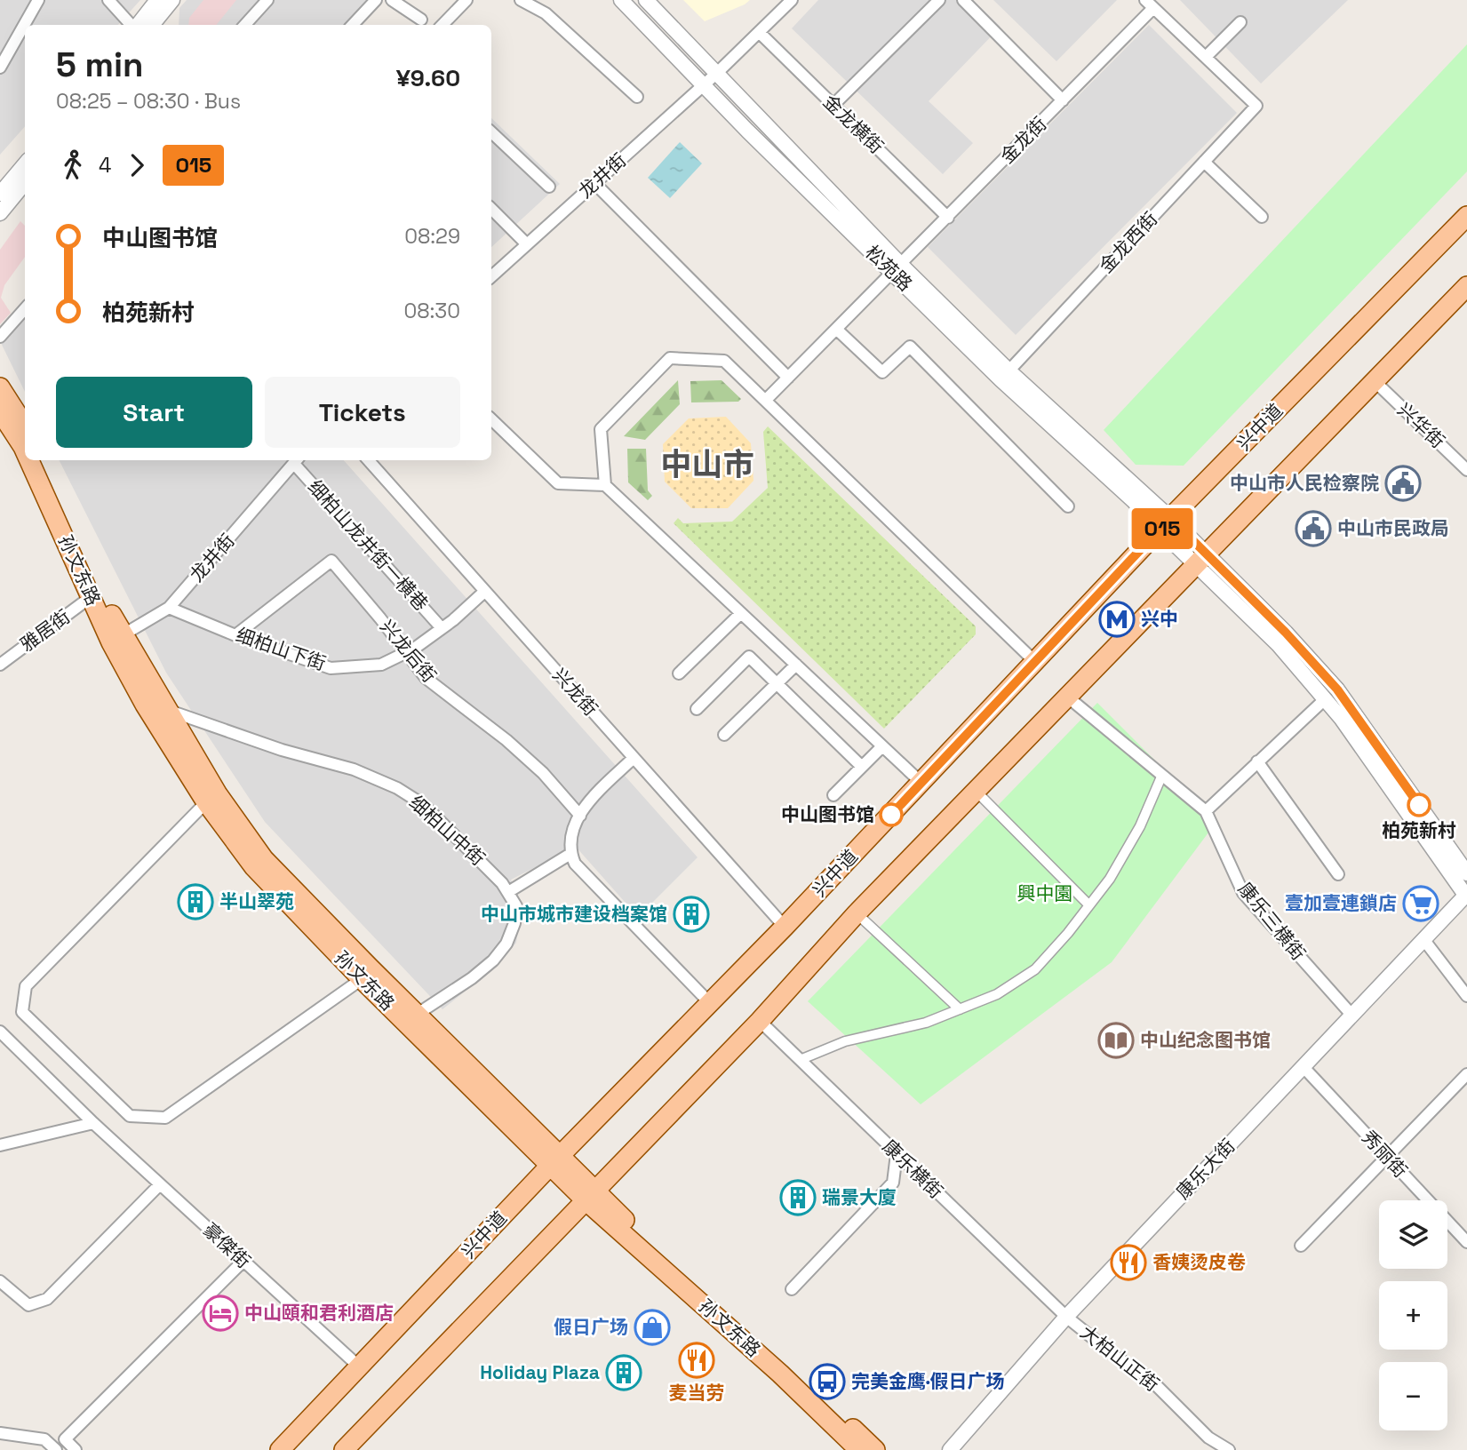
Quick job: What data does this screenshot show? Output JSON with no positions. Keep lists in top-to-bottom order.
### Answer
{
  "streets": {
    "main road": ["兴中道", "孙文东路"],
    "street": [
      "金龙横街",
      "金龙街",
      "龙井街",
      "金龙西街",
      "松苑路",
      "兴华街",
      "细柏山龙井街一横巷",
      "雅居街",
      "细柏山下街",
      "兴龙后街",
      "兴龙街",
      "细柏山中街",
      "康乐三横街",
      "秀丽街",
      "康乐横街",
      "康乐大街",
      "豪傑街",
      "大柏山正街"
    ]
  },
  "crossings": [
    ["金龙横街", "金龙街"],
    ["金龙横街", "龙井街"],
    ["金龙街", "松苑路"],
    ["龙井街", "松苑路"],
    ["龙井街", "细柏山龙井街一横巷"],
    ["龙井街", "孙文东路"],
    ["龙井街", "细柏山下街"],
    ["金龙西街", "松苑路"],
    ["松苑路", "兴中道"],
    ["兴中道", "孙文东路"],
    ["兴中道", "兴龙街"],
    ["兴中道", "豪傑街"],
    ["细柏山龙井街一横巷", "细柏山下街"],
    ["孙文东路", "雅居街"],
    ["孙文东路", "细柏山中街"],
    ["细柏山下街", "兴龙后街"],
    ["细柏山下街", "兴龙街"],
    ["康乐三横街", "康乐大街"],
    ["秀丽街", "康乐大街"],
    ["康乐横街", "康乐大街"],
    ["康乐横街", "大柏山正街"],
    ["康乐大街", "大柏山正街"]
  ],
  "districts": ["中山市"],
  "parks": ["興中園"],
  "places": {
    "public building": ["中山市人民检察院", "中山市民政局"],
    "metro station": ["兴中"],
    "other": ["柏苑新村", "中山图书馆"],
    "building": [
      "半山翠苑",
      "中山市城市建设档案馆",
      "瑞景大廈",
      "Holiday Plaza"
    ],
    "supermarket": ["壹加壹連鎖店"],
    "library": ["中山纪念图书馆"],
    "restaurant": ["香姨烫皮卷", "麦当劳"],
    "hotel": ["中山頤和君利酒店"],
    "shop": ["假日广场"],
    "bus stop": ["完美金鹰·假日广场"]
  },
  "lines": ["bus line 015"],
  "page": {
    "on_map": "015",
    "heading": ["5 min", "08:25 – 08:30 · Bus", "¥9.60"],
    "legs": ["4", "015"],
    "list": [
      {
        "name": "中山图书馆",
        "value": "08:29"
      },
      {
        "name": "柏苑新村",
        "value": "08:30"
      }
    ],
    "buttons": ["Start", "Tickets"],
    "map_buttons": ["+", "−"]
  }
}
